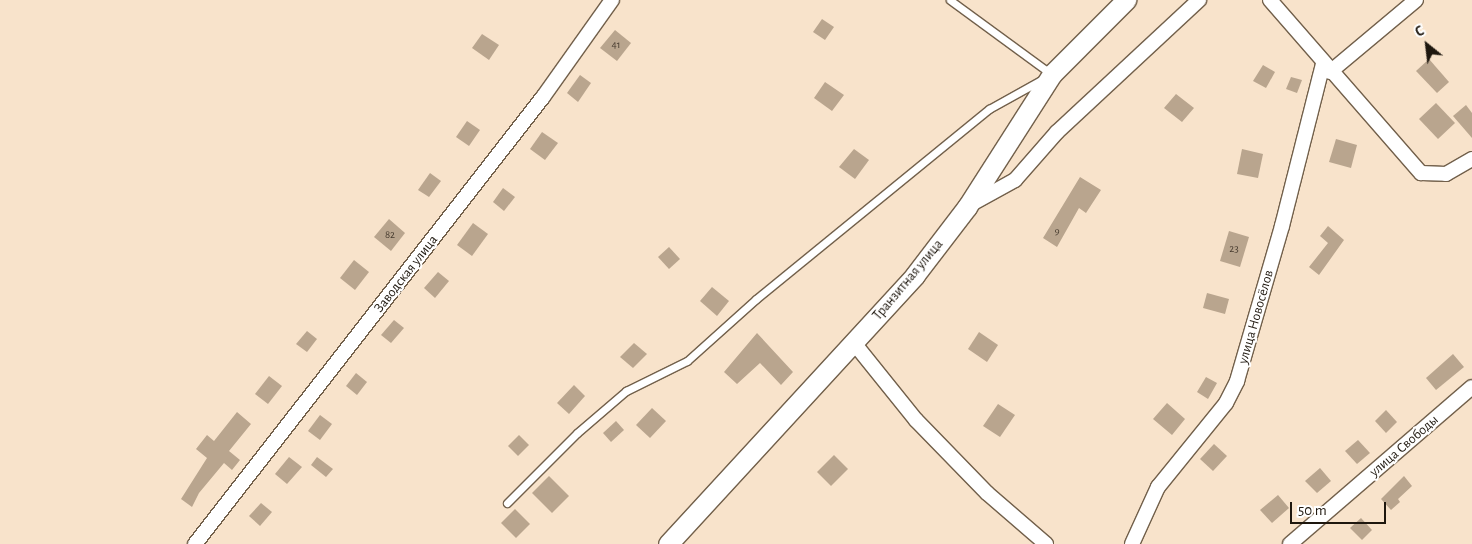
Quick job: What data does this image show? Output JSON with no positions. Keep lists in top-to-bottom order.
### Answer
{
  "streets": {
    "main road": ["Транзитная улица"],
    "street": ["Заводская улица", "улица Новосёлов", "улица Свободы"]
  },
  "house_numbers": [
    "41",
    "9",
    "82",
    "23"
  ],
  "scale_bar": "50 m",
  "north": "top left"
}
